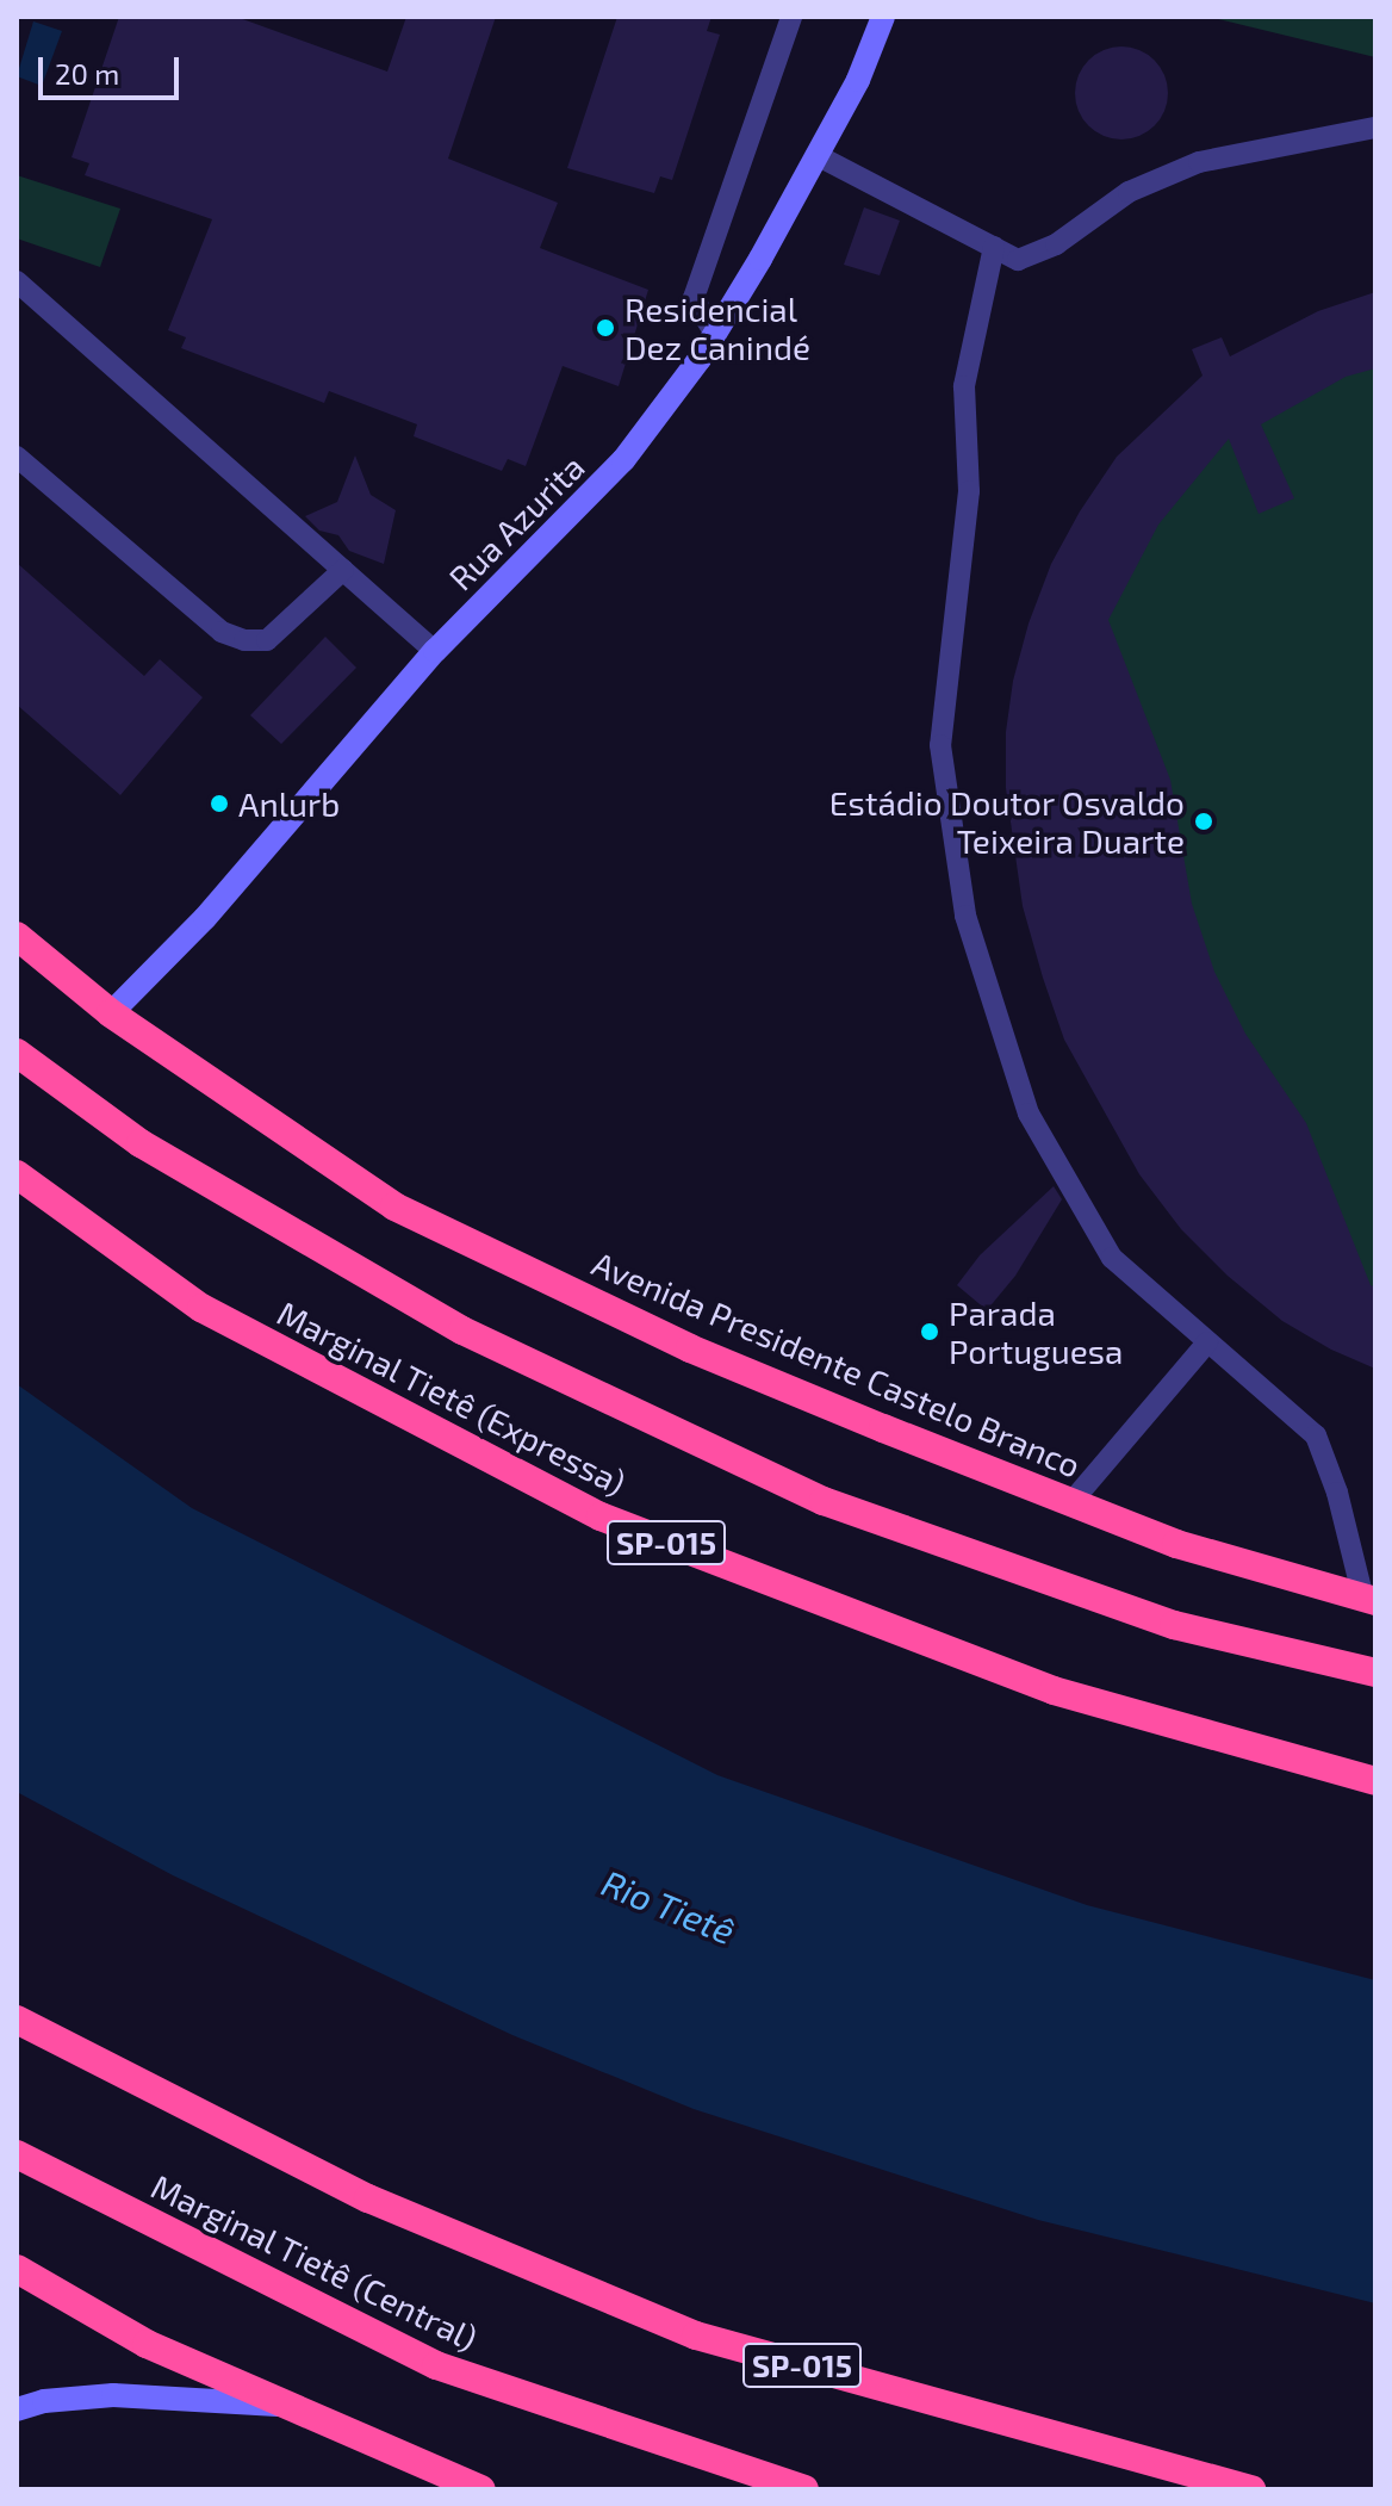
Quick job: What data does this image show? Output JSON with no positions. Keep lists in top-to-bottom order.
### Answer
{
  "streets": {
    "highway": [
      "Avenida Presidente Castelo Branco",
      "Marginal Tietê (Expressa)",
      "SP-015",
      "Marginal Tietê (Central)"
    ],
    "street": ["Rua Azurita"]
  },
  "crossings": [
    ["Rua Azurita", "Avenida Presidente Castelo Branco"]
  ],
  "water": ["Rio Tietê"],
  "places": [
    "Residencial Dez Canindé",
    "Anlurb",
    "Estádio Doutor Osvaldo Teixeira Duarte",
    "Parada Portuguesa"
  ],
  "scale_bar": "20 m"
}
